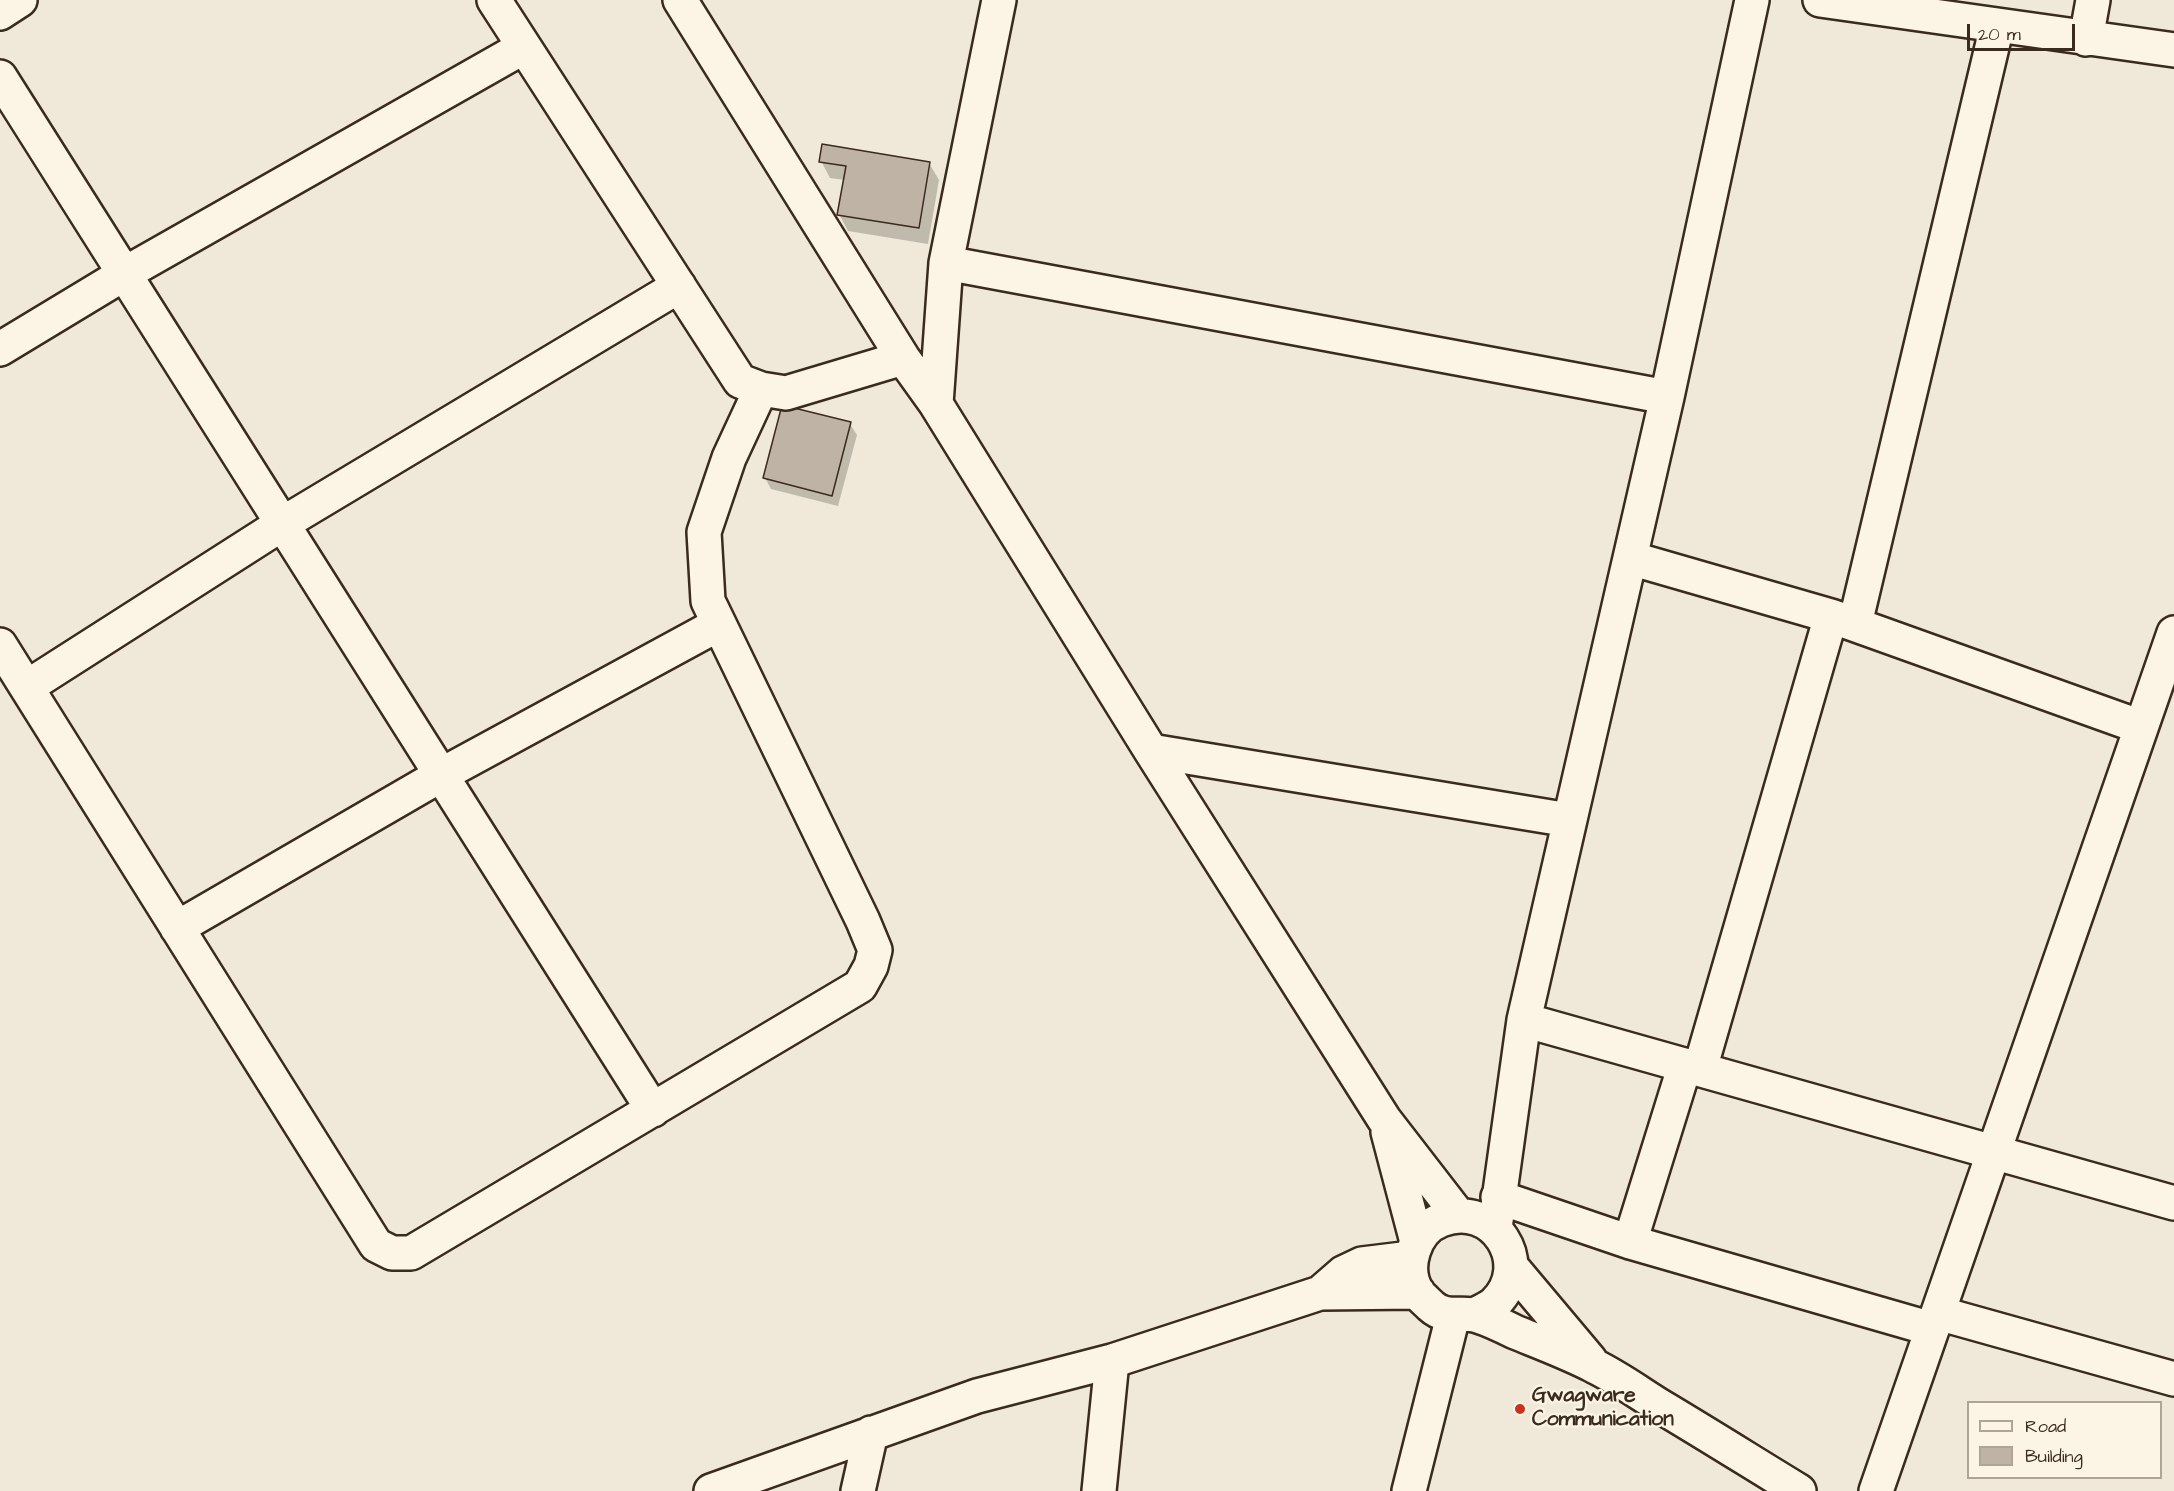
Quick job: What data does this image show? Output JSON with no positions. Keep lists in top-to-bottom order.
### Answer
{
  "places": ["Gwagware Communication"],
  "legend": ["Road", "Building"],
  "scale_bar": "20 m"
}
